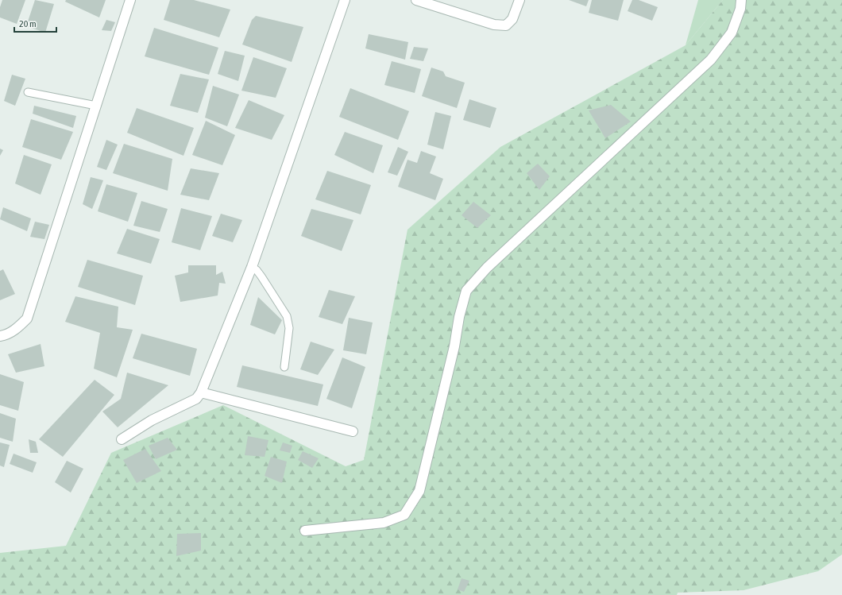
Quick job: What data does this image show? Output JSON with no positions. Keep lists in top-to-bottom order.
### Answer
{
  "scale_bar": "20 m"
}
